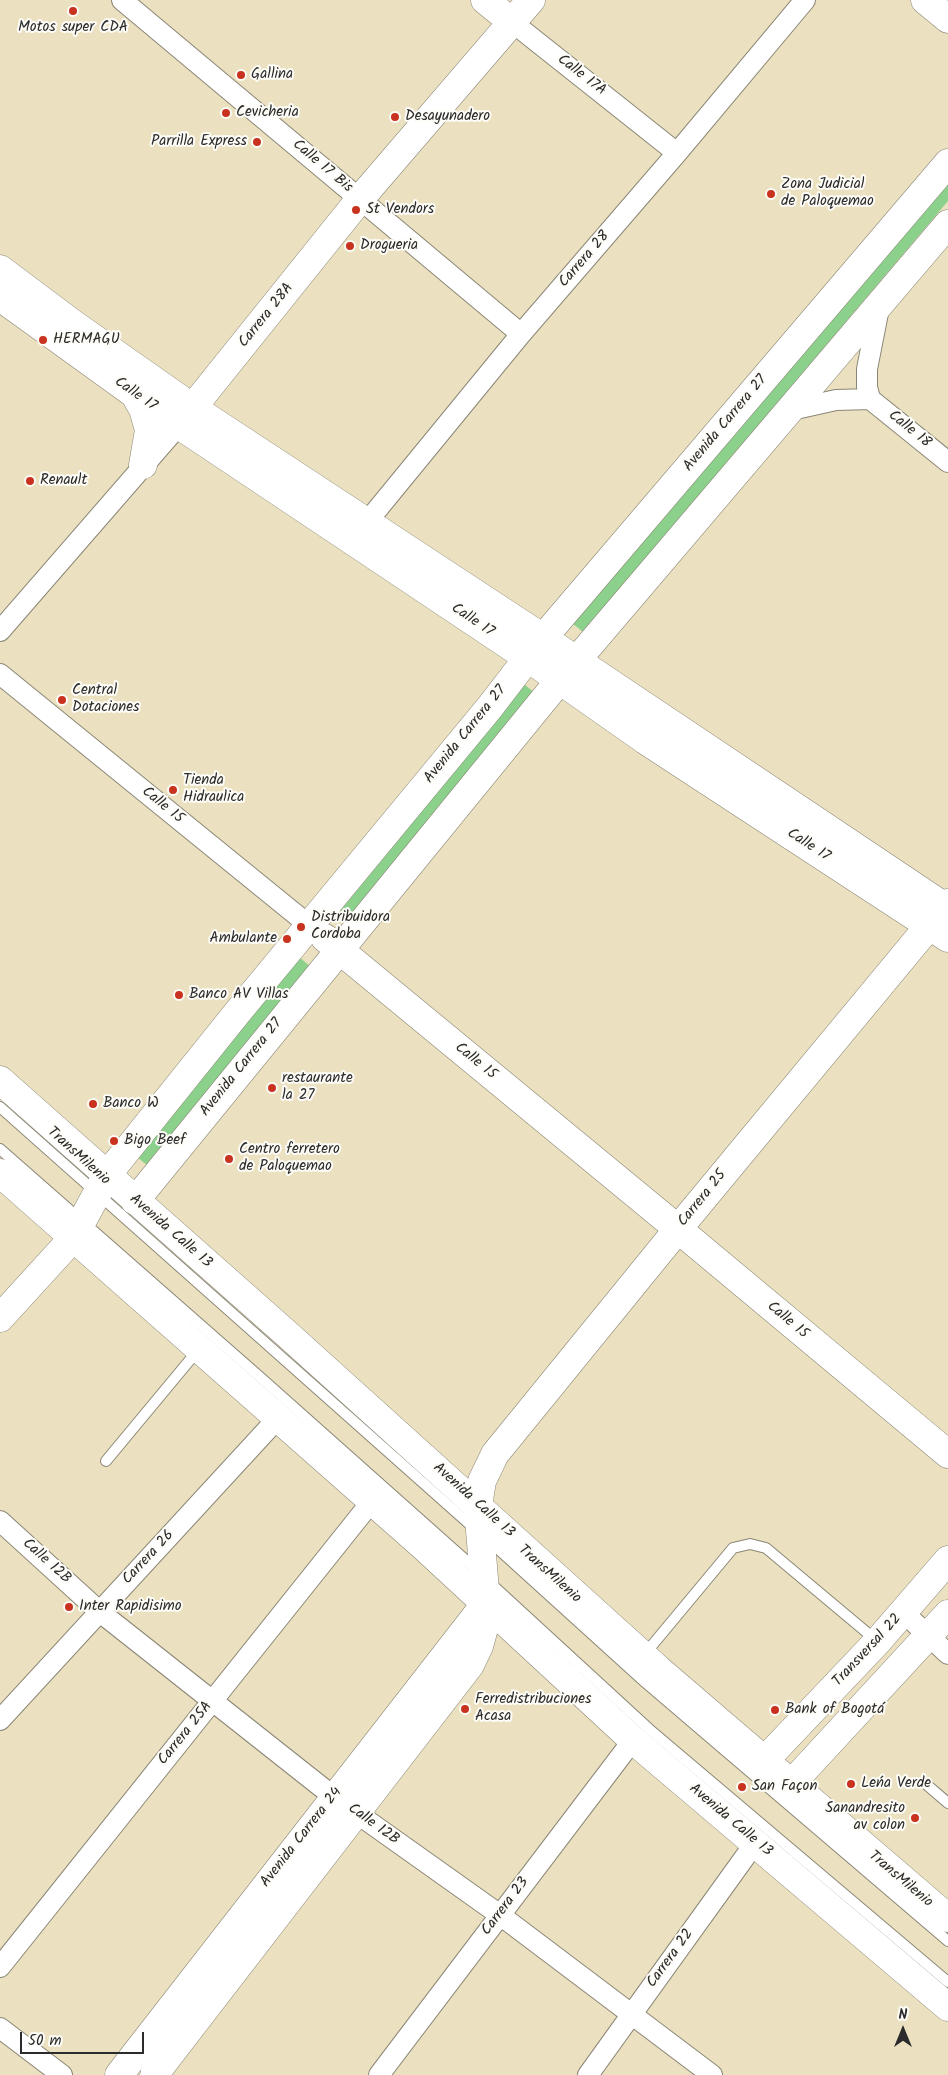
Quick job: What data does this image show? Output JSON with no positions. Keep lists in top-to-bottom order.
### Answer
{
  "streets": {
    "main road": [
      "Calle 17A",
      "Carrera 28A",
      "Calle 17",
      "Avenida Carrera 27",
      "Calle 15",
      "Carrera 25",
      "Avenida Calle 13",
      "Transversal 22",
      "Avenida Carrera 24"
    ],
    "street": [
      "Calle 17 Bis",
      "Carrera 28",
      "Calle 18",
      "Carrera 26",
      "Calle 12B",
      "Carrera 25A",
      "Carrera 23",
      "Carrera 22"
    ],
    "lane": ["TransMilenio"]
  },
  "crossings": [
    ["Calle 17A", "Carrera 28"],
    ["Calle 17A", "Carrera 28A"],
    ["Calle 17 Bis", "Carrera 28"],
    ["Calle 17 Bis", "Carrera 28A"],
    ["Carrera 28", "Calle 17"],
    ["Carrera 28A", "Calle 17"],
    ["Calle 17", "Avenida Carrera 27"],
    ["Calle 17", "Carrera 25"],
    ["Avenida Carrera 27", "Calle 15"],
    ["Avenida Carrera 27", "TransMilenio"],
    ["Avenida Carrera 27", "Avenida Calle 13"],
    ["Calle 15", "Carrera 25"],
    ["TransMilenio", "Avenida Calle 13"],
    ["TransMilenio", "Avenida Carrera 24"],
    ["Carrera 25", "Avenida Calle 13"],
    ["Carrera 25", "Avenida Carrera 24"],
    ["Avenida Calle 13", "Carrera 26"],
    ["Avenida Calle 13", "Transversal 22"],
    ["Avenida Calle 13", "Carrera 25A"],
    ["Avenida Calle 13", "Avenida Carrera 24"],
    ["Avenida Calle 13", "Carrera 23"],
    ["Avenida Calle 13", "Carrera 22"],
    ["Carrera 26", "Calle 12B"],
    ["Calle 12B", "Carrera 25A"],
    ["Calle 12B", "Avenida Carrera 24"],
    ["Calle 12B", "Carrera 23"],
    ["Calle 12B", "Carrera 22"]
  ],
  "places": [
    "Motos super CDA",
    "Gallina",
    "Cevicheria",
    "Desayunadero",
    "Parrilla Express",
    "Zona Judicial de Paloquemao",
    "St Vendors",
    "Drogueria",
    "HERMAGU",
    "Renault",
    "Central Dotaciones",
    "Tienda Hidraulica",
    "Distribuidora Cordoba",
    "Ambulante",
    "Banco AV Villas",
    "restaurante la 27",
    "Banco W",
    "Bigo Beef",
    "Centro ferretero de Paloquemao",
    "Inter Rapidisimo",
    "Ferredistribuciones Acasa",
    "Bank of Bogotá",
    "Leńa Verde",
    "San Façon",
    "Sanandresito av colon"
  ],
  "scale_bar": "50 m",
  "north": "top"
}
